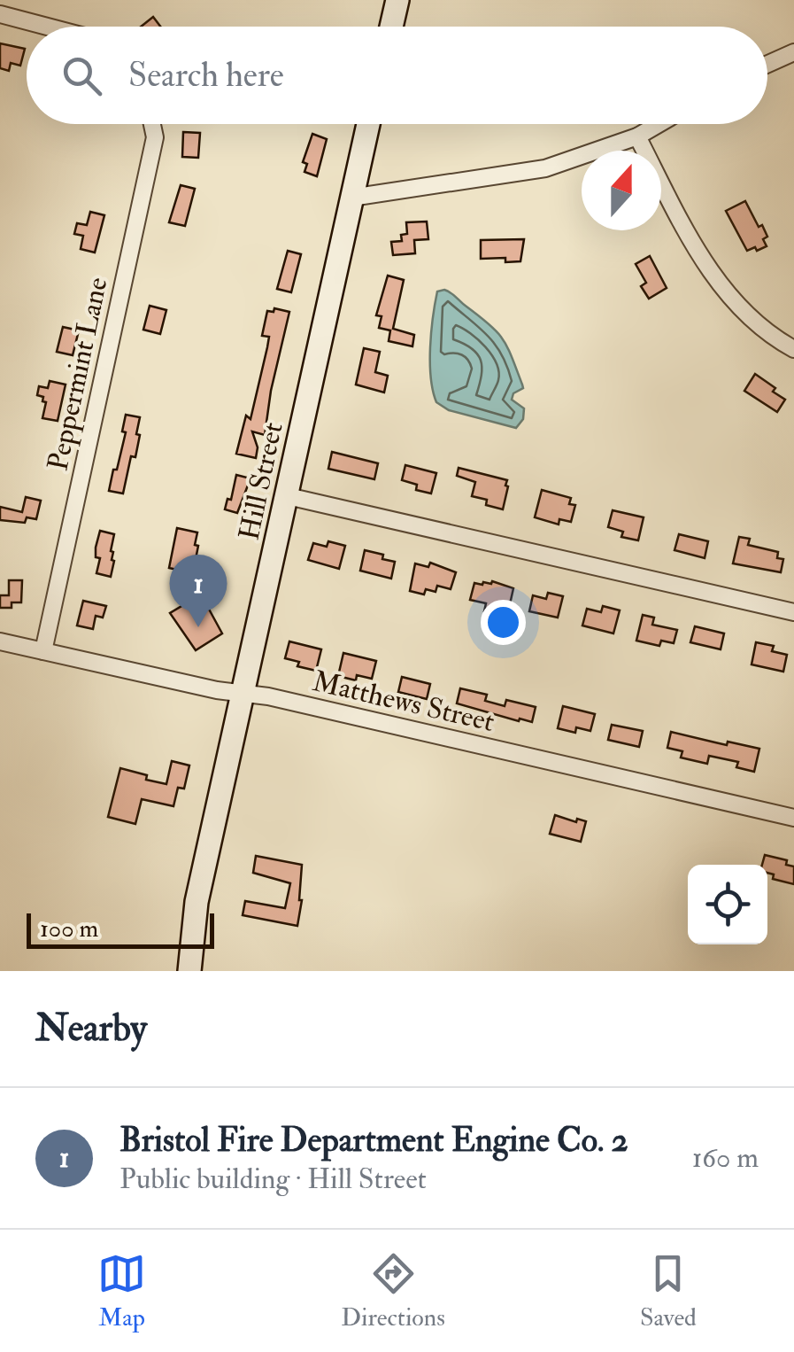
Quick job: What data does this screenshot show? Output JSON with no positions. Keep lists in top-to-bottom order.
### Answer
{
  "streets": {
    "street": ["Peppermint Lane", "Hill Street", "Matthews Street"]
  },
  "crossings": [
    ["Peppermint Lane", "Matthews Street"],
    ["Hill Street", "Matthews Street"]
  ],
  "scale_bar": "100 m",
  "north": "top",
  "page": {
    "search": "Search here",
    "pins": "1",
    "scale": "100 m",
    "heading": "Nearby",
    "list": [
      {
        "mark": "1",
        "name": "Bristol Fire Department Engine Co. 2",
        "note": "Public building · Hill Street",
        "value": "160 m"
      }
    ],
    "nav": ["Map", "Directions", "Saved"]
  }
}
